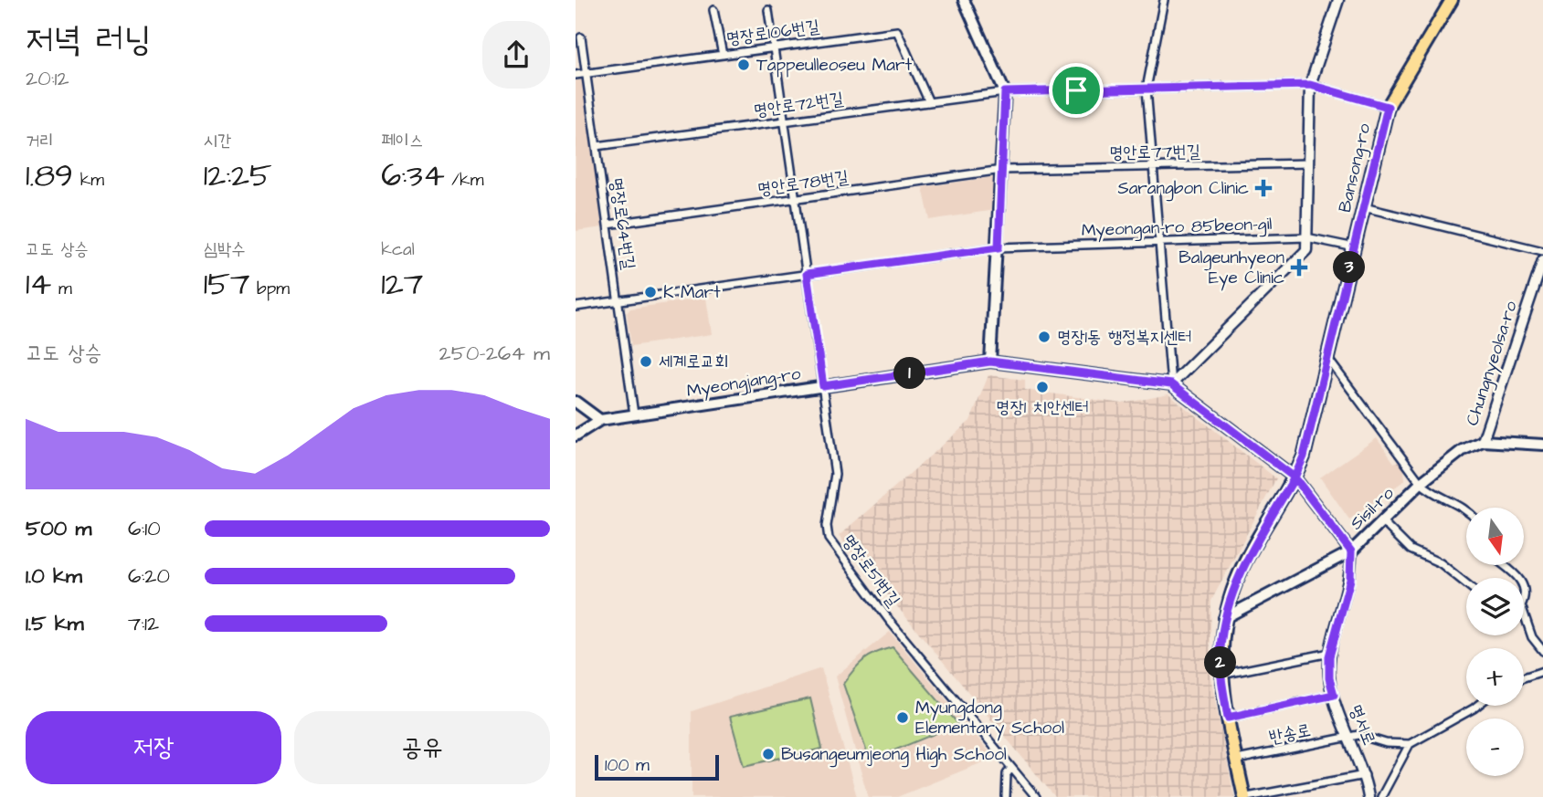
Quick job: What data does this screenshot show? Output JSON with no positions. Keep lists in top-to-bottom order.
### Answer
{
  "streets": {
    "main road": ["Bansong-ro", "Myeongjang-ro", "Sisil-ro"],
    "street": [
      "명장로106번길",
      "명안로72번길",
      "명안로77번길",
      "명안로78번길",
      "명장로64번길",
      "Myeongan-ro 85beon-gil",
      "Chungnyeolsa-ro",
      "명장로51번길",
      "명서로",
      "반송로"
    ]
  },
  "crossings": [
    ["명장로106번길", "명안로72번길"],
    ["명장로106번길", "명장로64번길"],
    ["명장로106번길", "명장로51번길"],
    ["명안로72번길", "Bansong-ro"],
    ["명안로72번길", "명장로64번길"],
    ["명안로72번길", "명장로51번길"],
    ["명안로77번길", "명안로78번길"],
    ["Bansong-ro", "Myeongan-ro 85beon-gil"],
    ["Bansong-ro", "Myeongjang-ro"],
    ["Bansong-ro", "Sisil-ro"],
    ["Bansong-ro", "반송로"],
    ["명안로78번길", "명장로64번길"],
    ["명안로78번길", "명장로51번길"],
    ["명장로64번길", "Myeongan-ro 85beon-gil"],
    ["명장로64번길", "Myeongjang-ro"],
    ["Myeongan-ro 85beon-gil", "명장로51번길"],
    ["Chungnyeolsa-ro", "Sisil-ro"],
    ["Myeongjang-ro", "Sisil-ro"],
    ["Myeongjang-ro", "명장로51번길"],
    ["Myeongjang-ro", "명서로"],
    ["Sisil-ro", "명서로"],
    ["명서로", "반송로"]
  ],
  "places": {
    "other": [
      "Tappeulleoseu Mart",
      "K Mart",
      "명장1동 행정복지센터",
      "세계로교회",
      "명장1 치안센터",
      "Myungdong Elementary School",
      "Busangeumjeong High School"
    ],
    "health": ["Sarangbon Clinic", "Balgeunhyeon Eye Clinic"]
  },
  "scale_bar": "100 m",
  "north": "bottom",
  "page": {
    "heading": ["저녁 러닝", "20:12"],
    "stats": [
      ["거리", "1.89 km"],
      ["시간", "12:25"],
      ["페이스", "6:34 /km"],
      ["고도 상승", "14 m"],
      ["심박수", "157 bpm"],
      ["kcal", "127"]
    ],
    "pins": ["3", "1", "2"],
    "chart": ["고도 상승", "250–264 m"],
    "list": [
      {
        "name": "500 m",
        "note": "6:10"
      },
      {
        "name": "1.0 km",
        "note": "6:20"
      },
      {
        "name": "1.5 km",
        "note": "7:12"
      }
    ],
    "map_buttons": ["+", "−"],
    "buttons": ["저장", "공유"],
    "scale": "100 m"
  }
}
